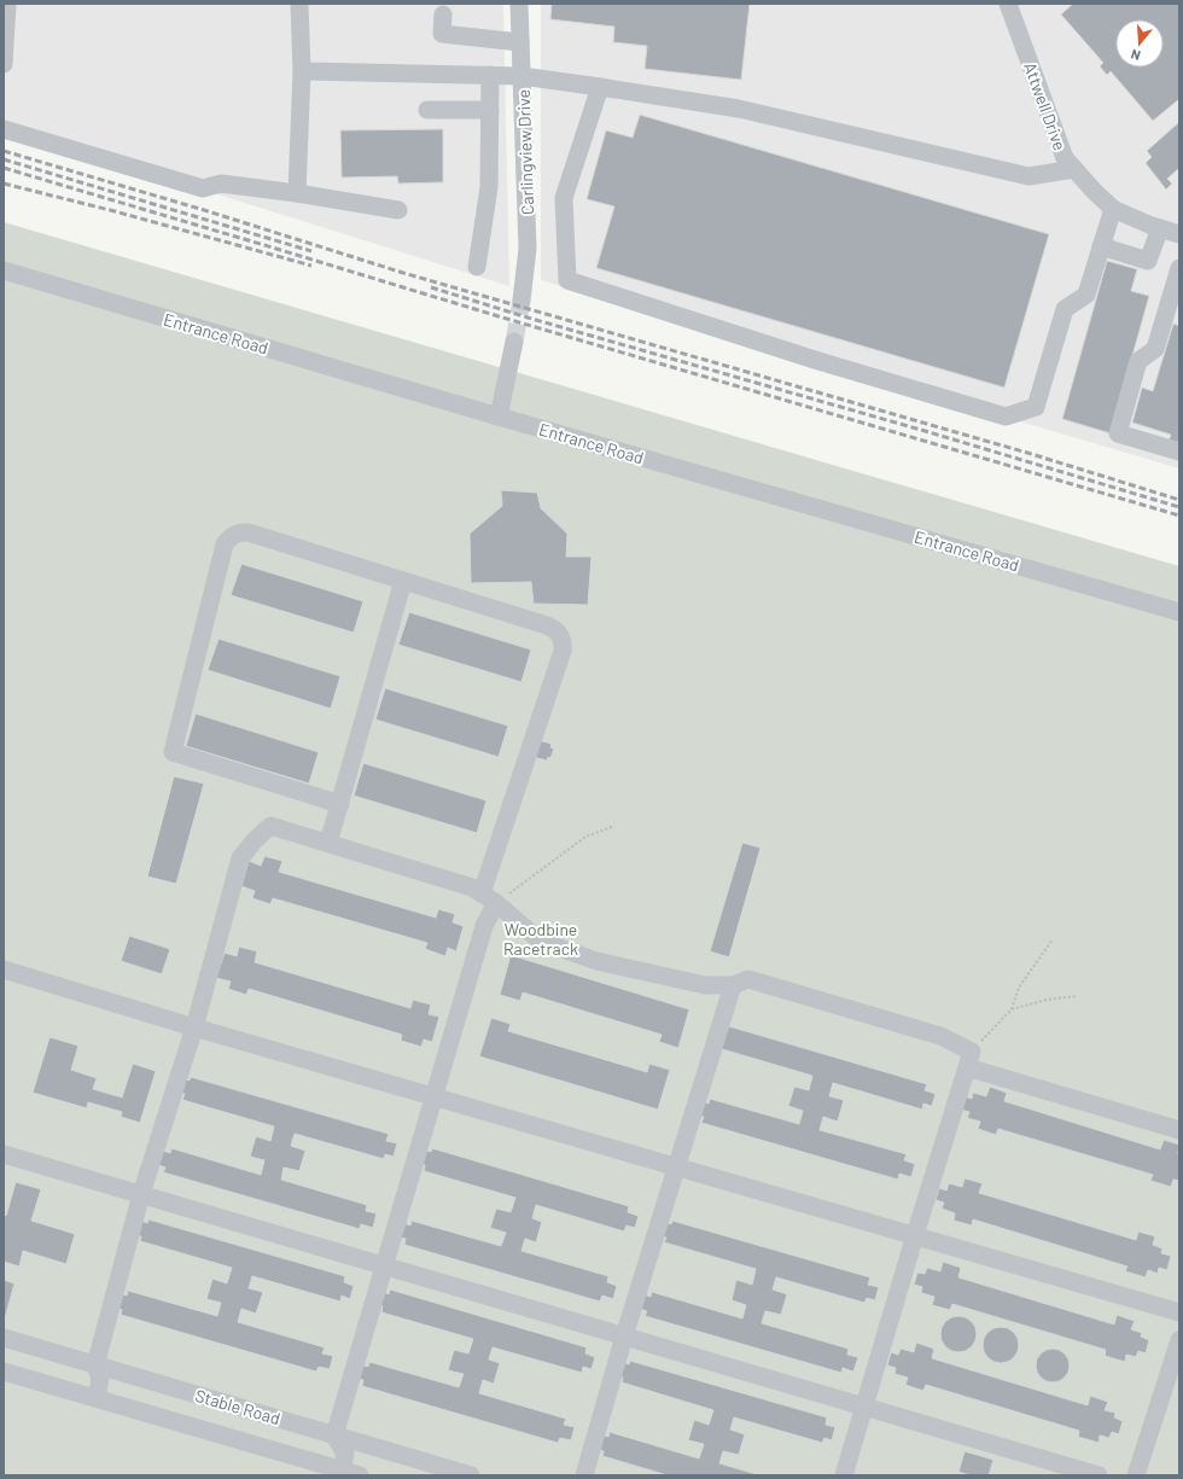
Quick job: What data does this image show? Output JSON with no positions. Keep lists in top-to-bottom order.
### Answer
{
  "streets": {
    "street": [
      "Attwell Drive",
      "Carlingview Drive",
      "Entrance Road",
      "Stable Road"
    ]
  },
  "parks": ["Woodbine Racetrack"],
  "north": "bottom"
}
